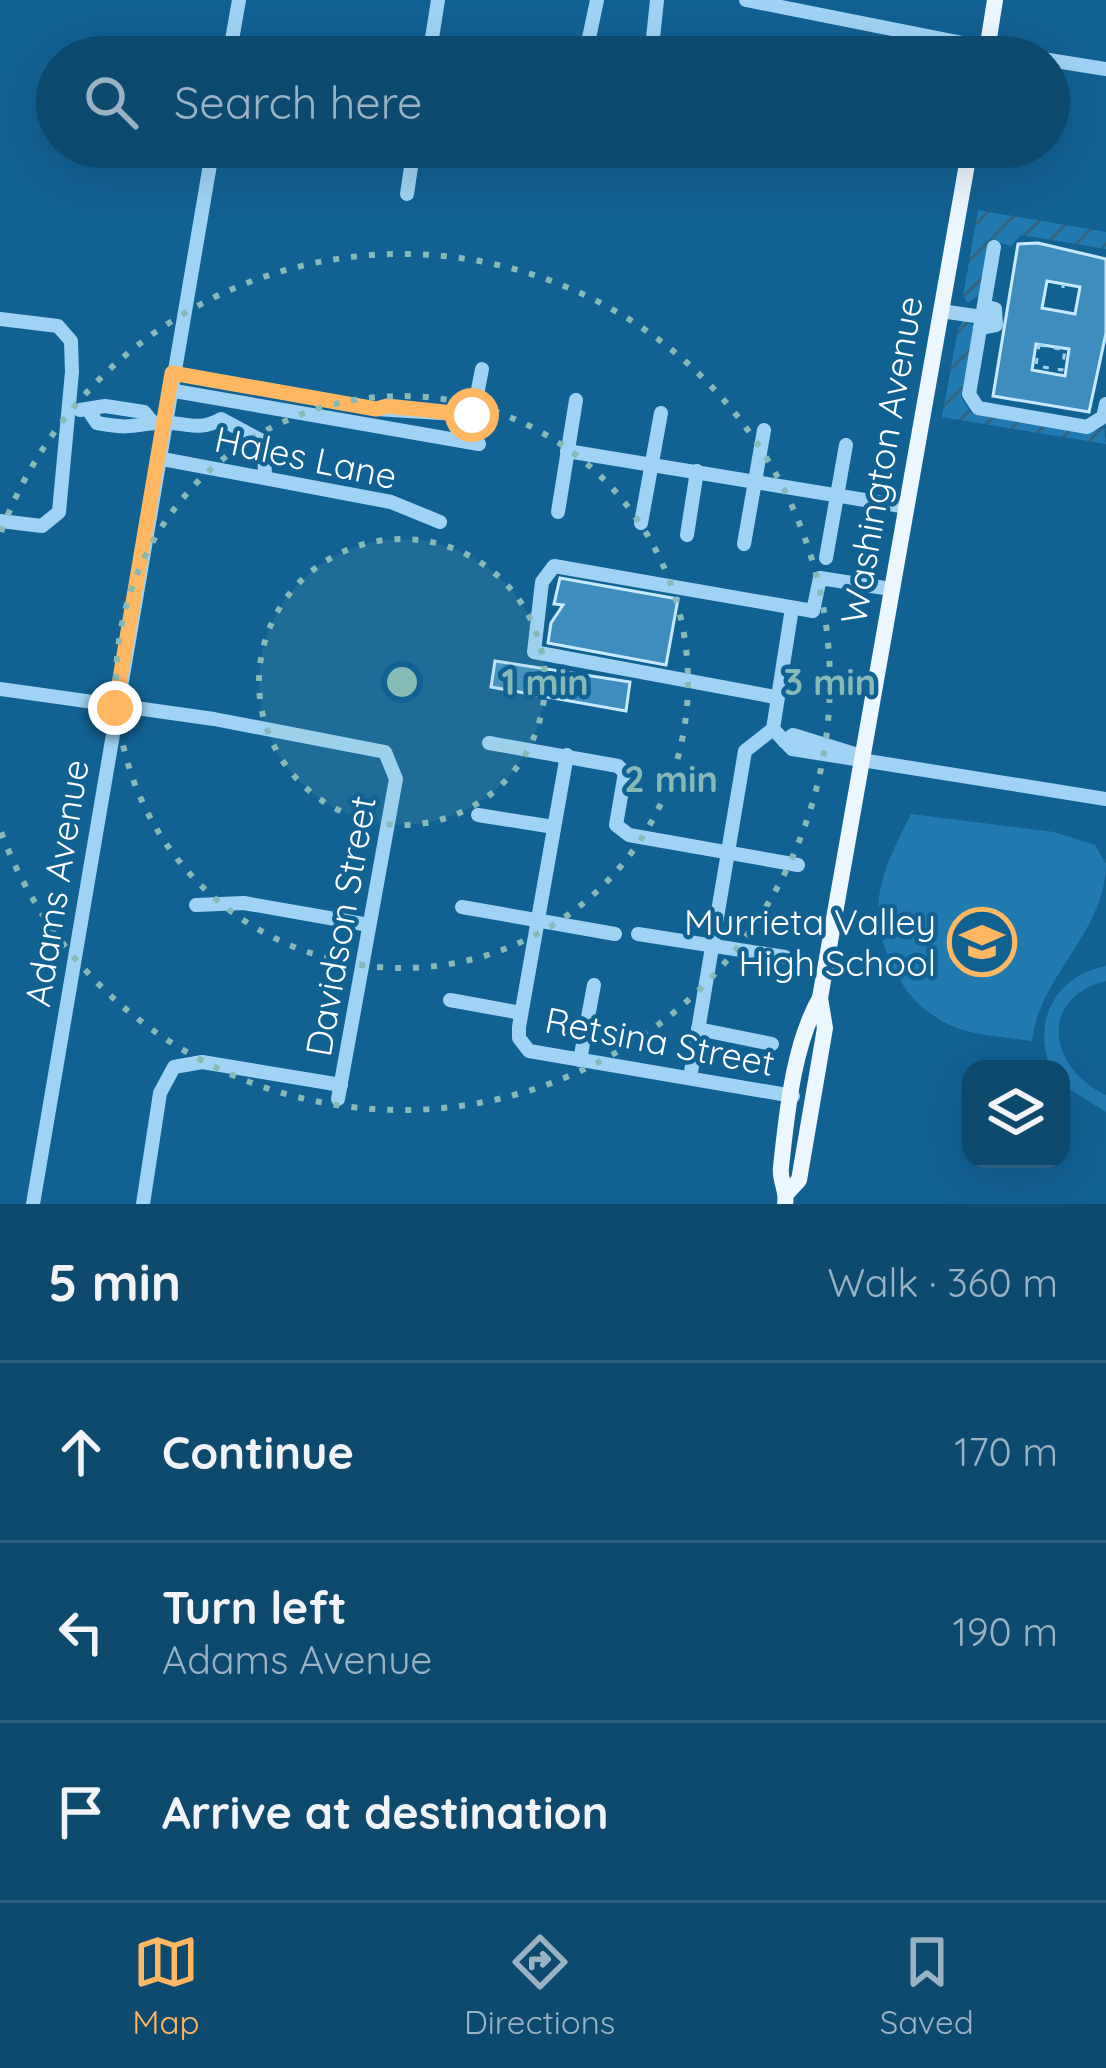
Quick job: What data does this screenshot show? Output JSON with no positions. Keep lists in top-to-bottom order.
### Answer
{
  "streets": {
    "main road": ["Washington Avenue"],
    "street": [
      "Hales Lane",
      "Adams Avenue",
      "Davidson Street",
      "Retsina Street"
    ]
  },
  "crossings": [
    ["Hales Lane", "Adams Avenue"],
    ["Washington Avenue", "Retsina Street"],
    ["Adams Avenue", "Davidson Street"]
  ],
  "places": {
    "school or university": ["Murrieta Valley High School"]
  },
  "page": {
    "search": "Search here",
    "heading": ["5 min", "Walk · 360 m"],
    "list": [
      ["Continue", "170 m"],
      ["Turn left", "Adams Avenue", "190 m"],
      "Arrive at destination"
    ],
    "nav": ["Map", "Directions", "Saved"]
  },
  "rings": ["1 min", "3 min", "2 min"]
}
